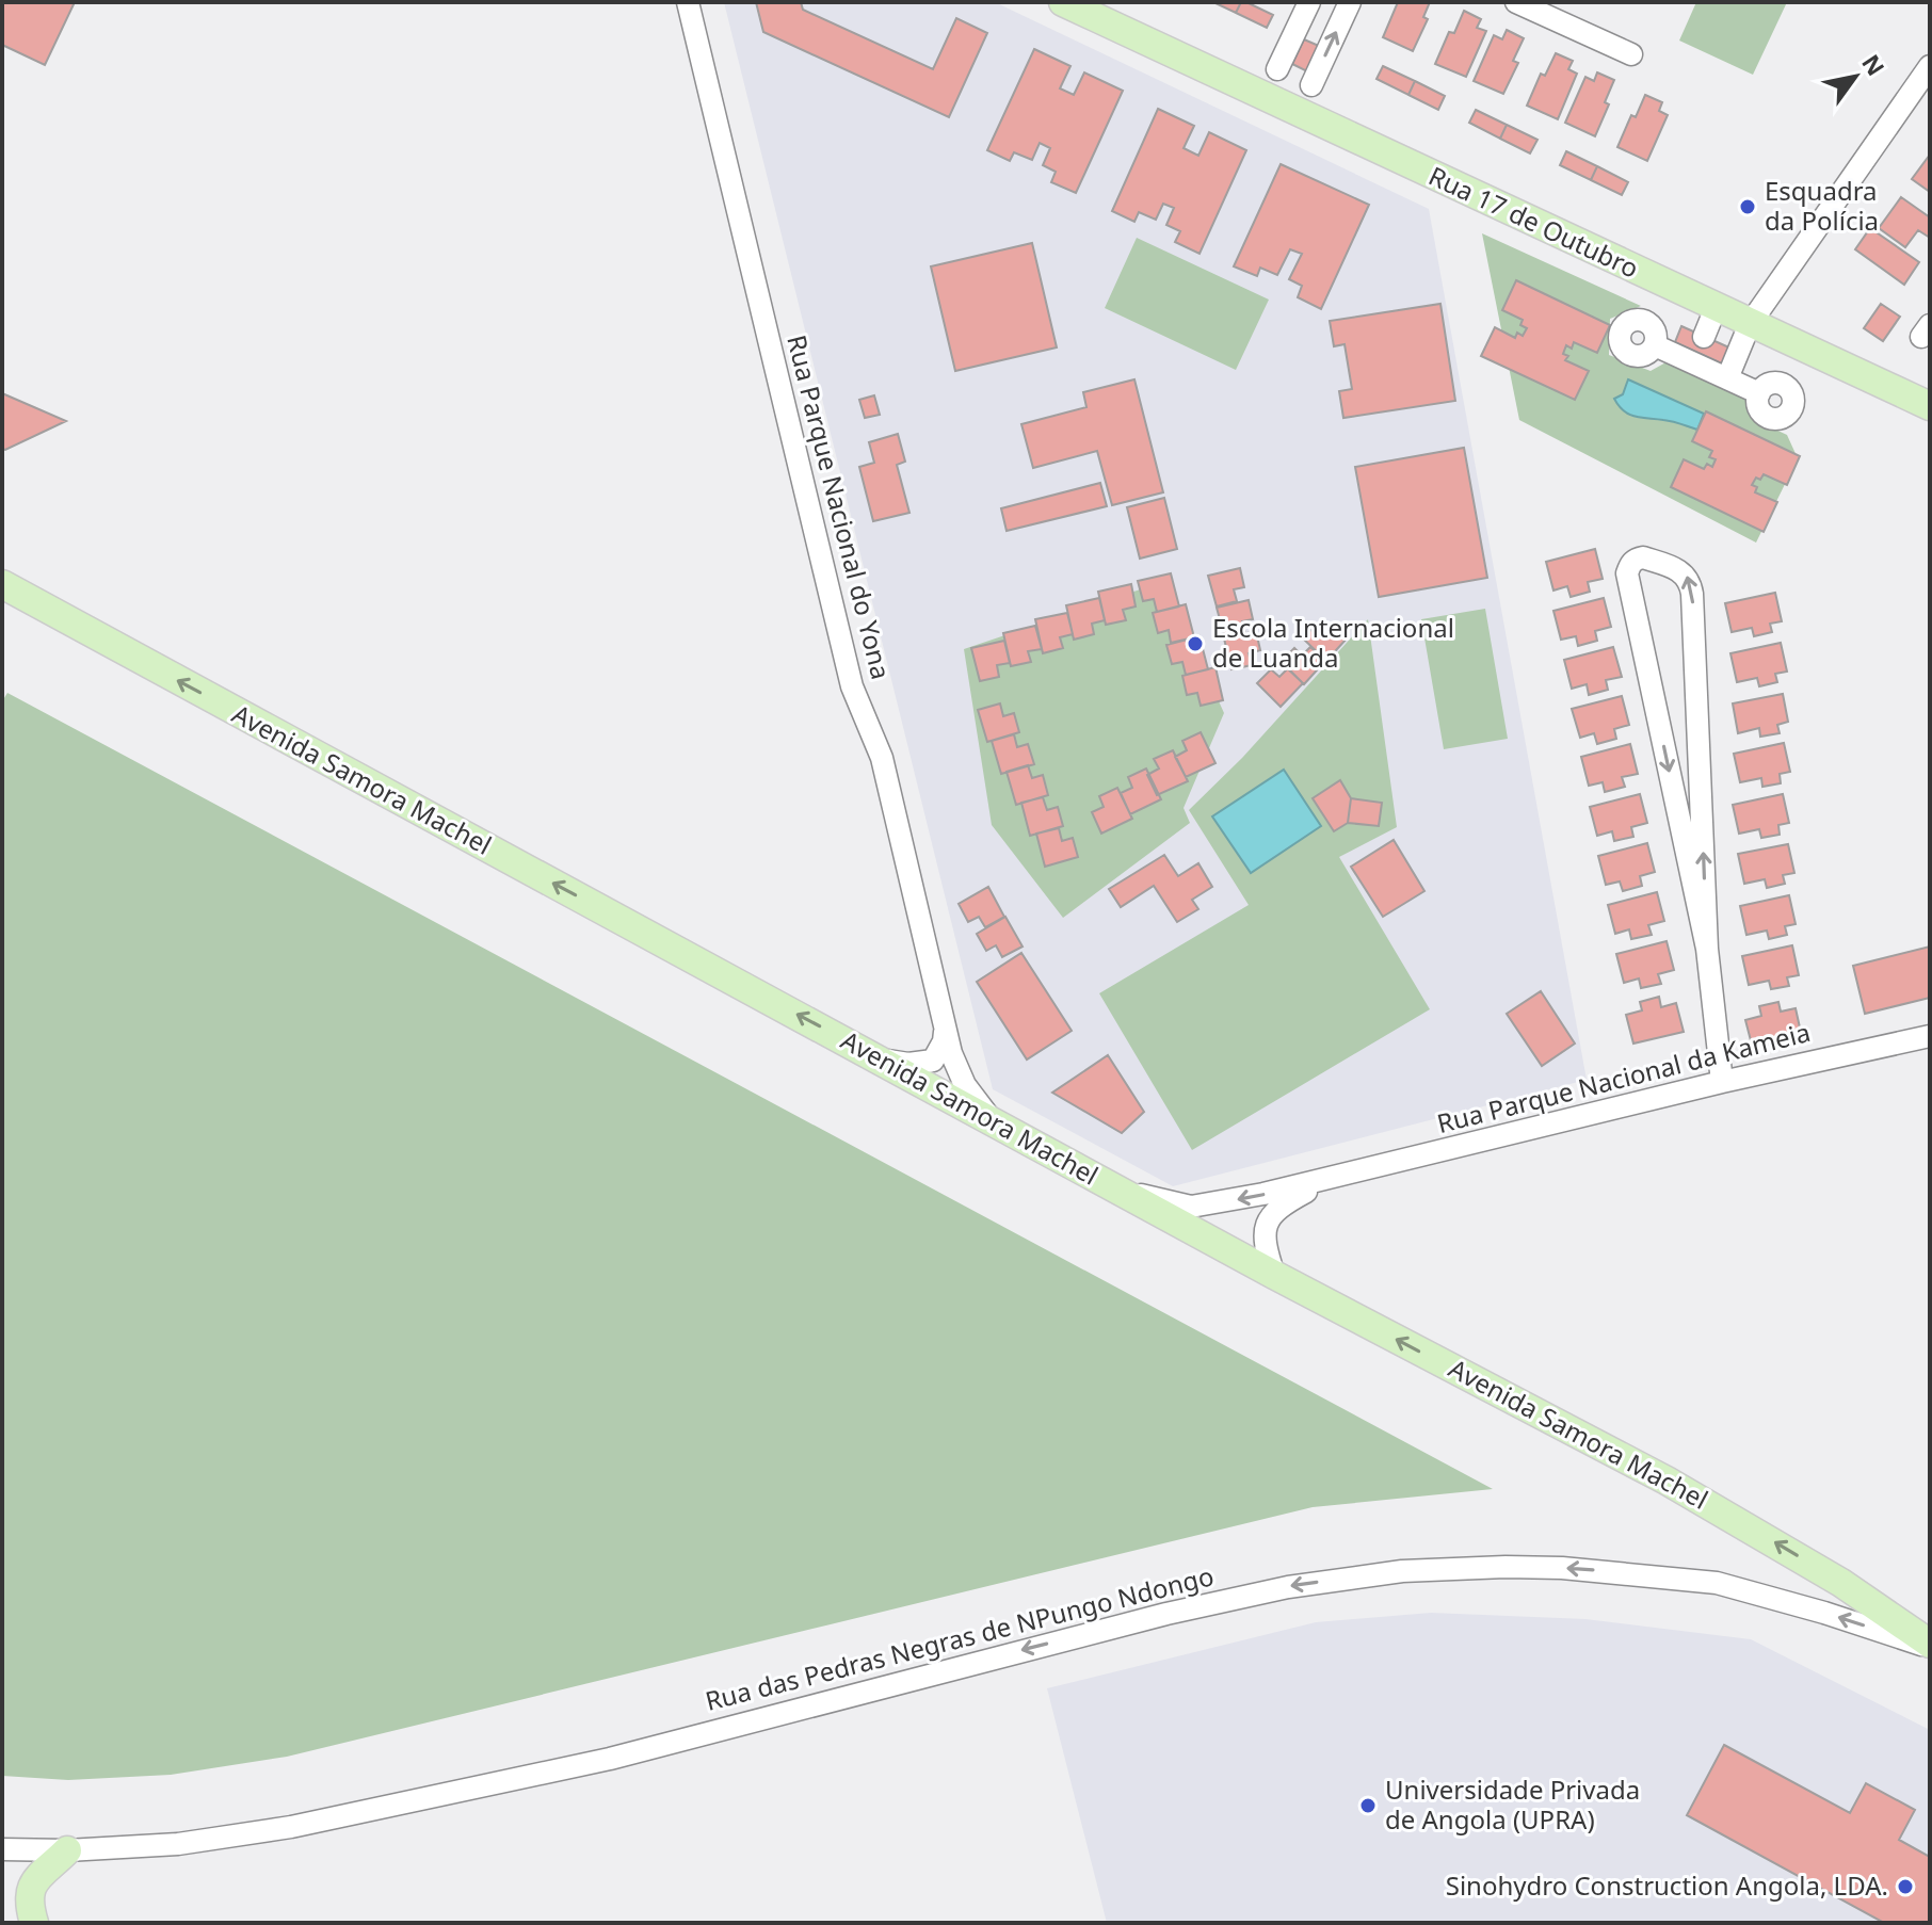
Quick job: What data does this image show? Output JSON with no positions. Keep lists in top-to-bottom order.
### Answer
{
  "streets": {
    "main road": ["Rua 17 de Outubro", "Avenida Samora Machel"],
    "street": ["Rua Parque Nacional do Yona", "Rua Parque Nacional da Kameia", "Rua das Pedras Negras de NPungo Ndongo"]
  },
  "crossings": [
    ["Rua Parque Nacional do Yona", "Avenida Samora Machel"],
    ["Avenida Samora Machel", "Rua Parque Nacional da Kameia"],
    ["Avenida Samora Machel", "Rua das Pedras Negras de NPungo Ndongo"]
  ],
  "one_way": ["Avenida Samora Machel", "Rua das Pedras Negras de NPungo Ndongo"],
  "places": [
    "Esquadra da Polícia",
    "Escola Internacional de Luanda",
    "Universidade Privada de Angola (UPRA)",
    "Sinohydro Construction Angola, LDA."
  ],
  "north": "top right"
}
